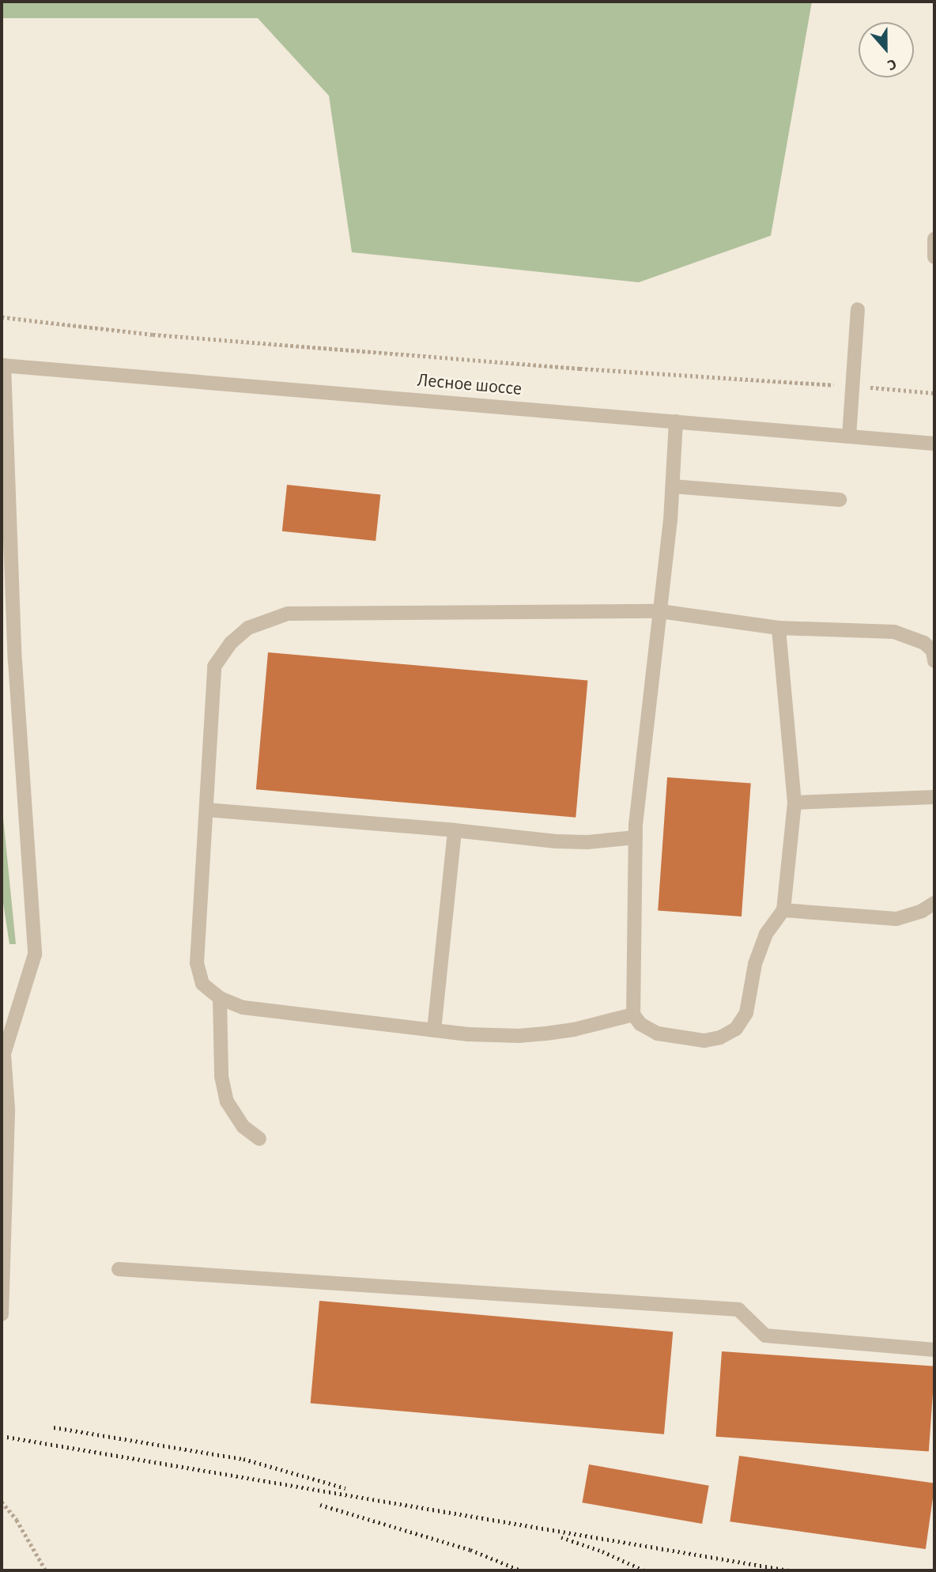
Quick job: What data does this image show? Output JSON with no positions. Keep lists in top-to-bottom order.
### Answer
{
  "streets": {
    "street": ["Лесное шоссе"]
  },
  "north": "bottom"
}
